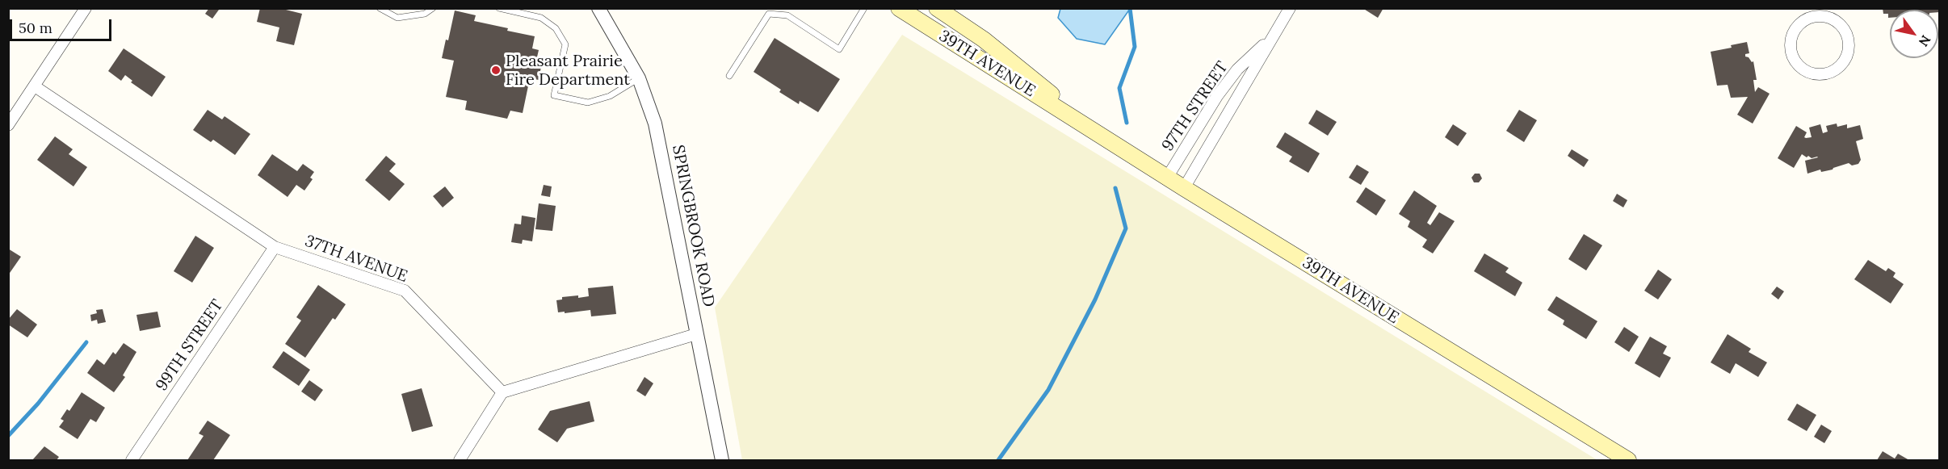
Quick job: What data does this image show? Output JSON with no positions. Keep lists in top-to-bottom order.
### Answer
{
  "streets": {
    "main road": ["39TH AVENUE"],
    "street": [
      "97TH STREET",
      "SPRINGBROOK ROAD",
      "37TH AVENUE",
      "99TH STREET"
    ]
  },
  "crossings": [
    ["39TH AVENUE", "97TH STREET"],
    ["37TH AVENUE", "99TH STREET"]
  ],
  "places": ["Pleasant Prairie Fire Department"],
  "scale_bar": "50 m",
  "north": "bottom right"
}
